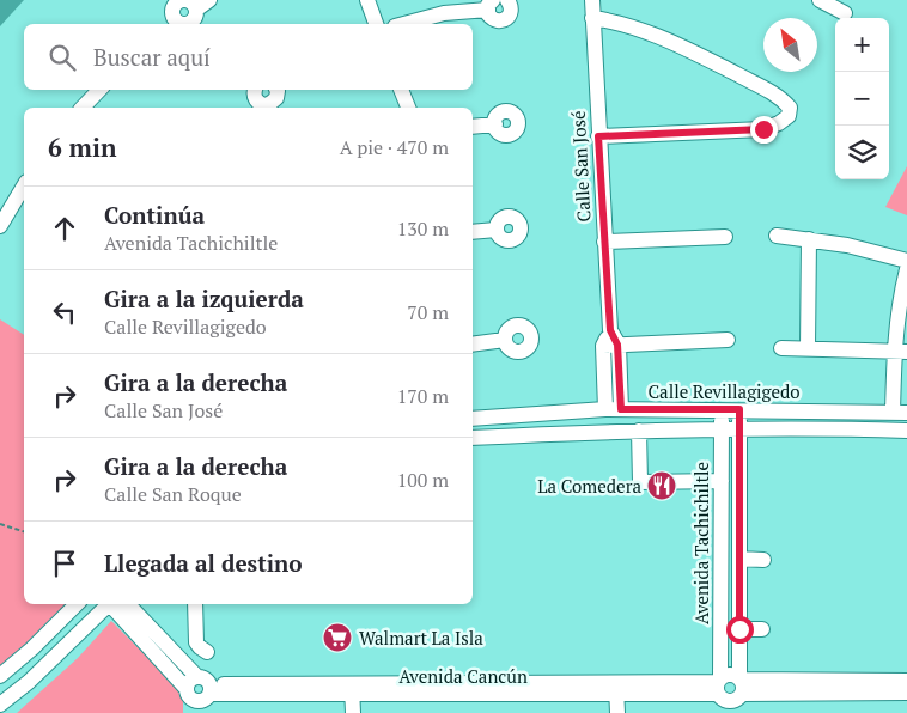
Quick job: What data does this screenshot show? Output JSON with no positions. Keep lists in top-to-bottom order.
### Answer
{
  "streets": {
    "street": [
      "Calle San José",
      "Calle Revillagigedo",
      "Avenida Tachichiltle",
      "Avenida Cancún"
    ]
  },
  "crossings": [
    ["Calle San José", "Calle Revillagigedo"],
    ["Calle Revillagigedo", "Avenida Tachichiltle"],
    ["Avenida Tachichiltle", "Avenida Cancún"]
  ],
  "places": {
    "restaurant": ["La Comedera"],
    "supermarket": ["Walmart La Isla"]
  },
  "north": "top left",
  "page": {
    "map_buttons": ["+", "−"],
    "search": "Buscar aquí",
    "heading": ["6 min", "A pie · 470 m"],
    "list": [
      ["Continúa", "Avenida Tachichiltle", "130 m"],
      ["Gira a la izquierda", "Calle Revillagigedo", "70 m"],
      ["Gira a la derecha", "Calle San José", "170 m"],
      ["Gira a la derecha", "Calle San Roque", "100 m"],
      "Llegada al destino"
    ]
  }
}
